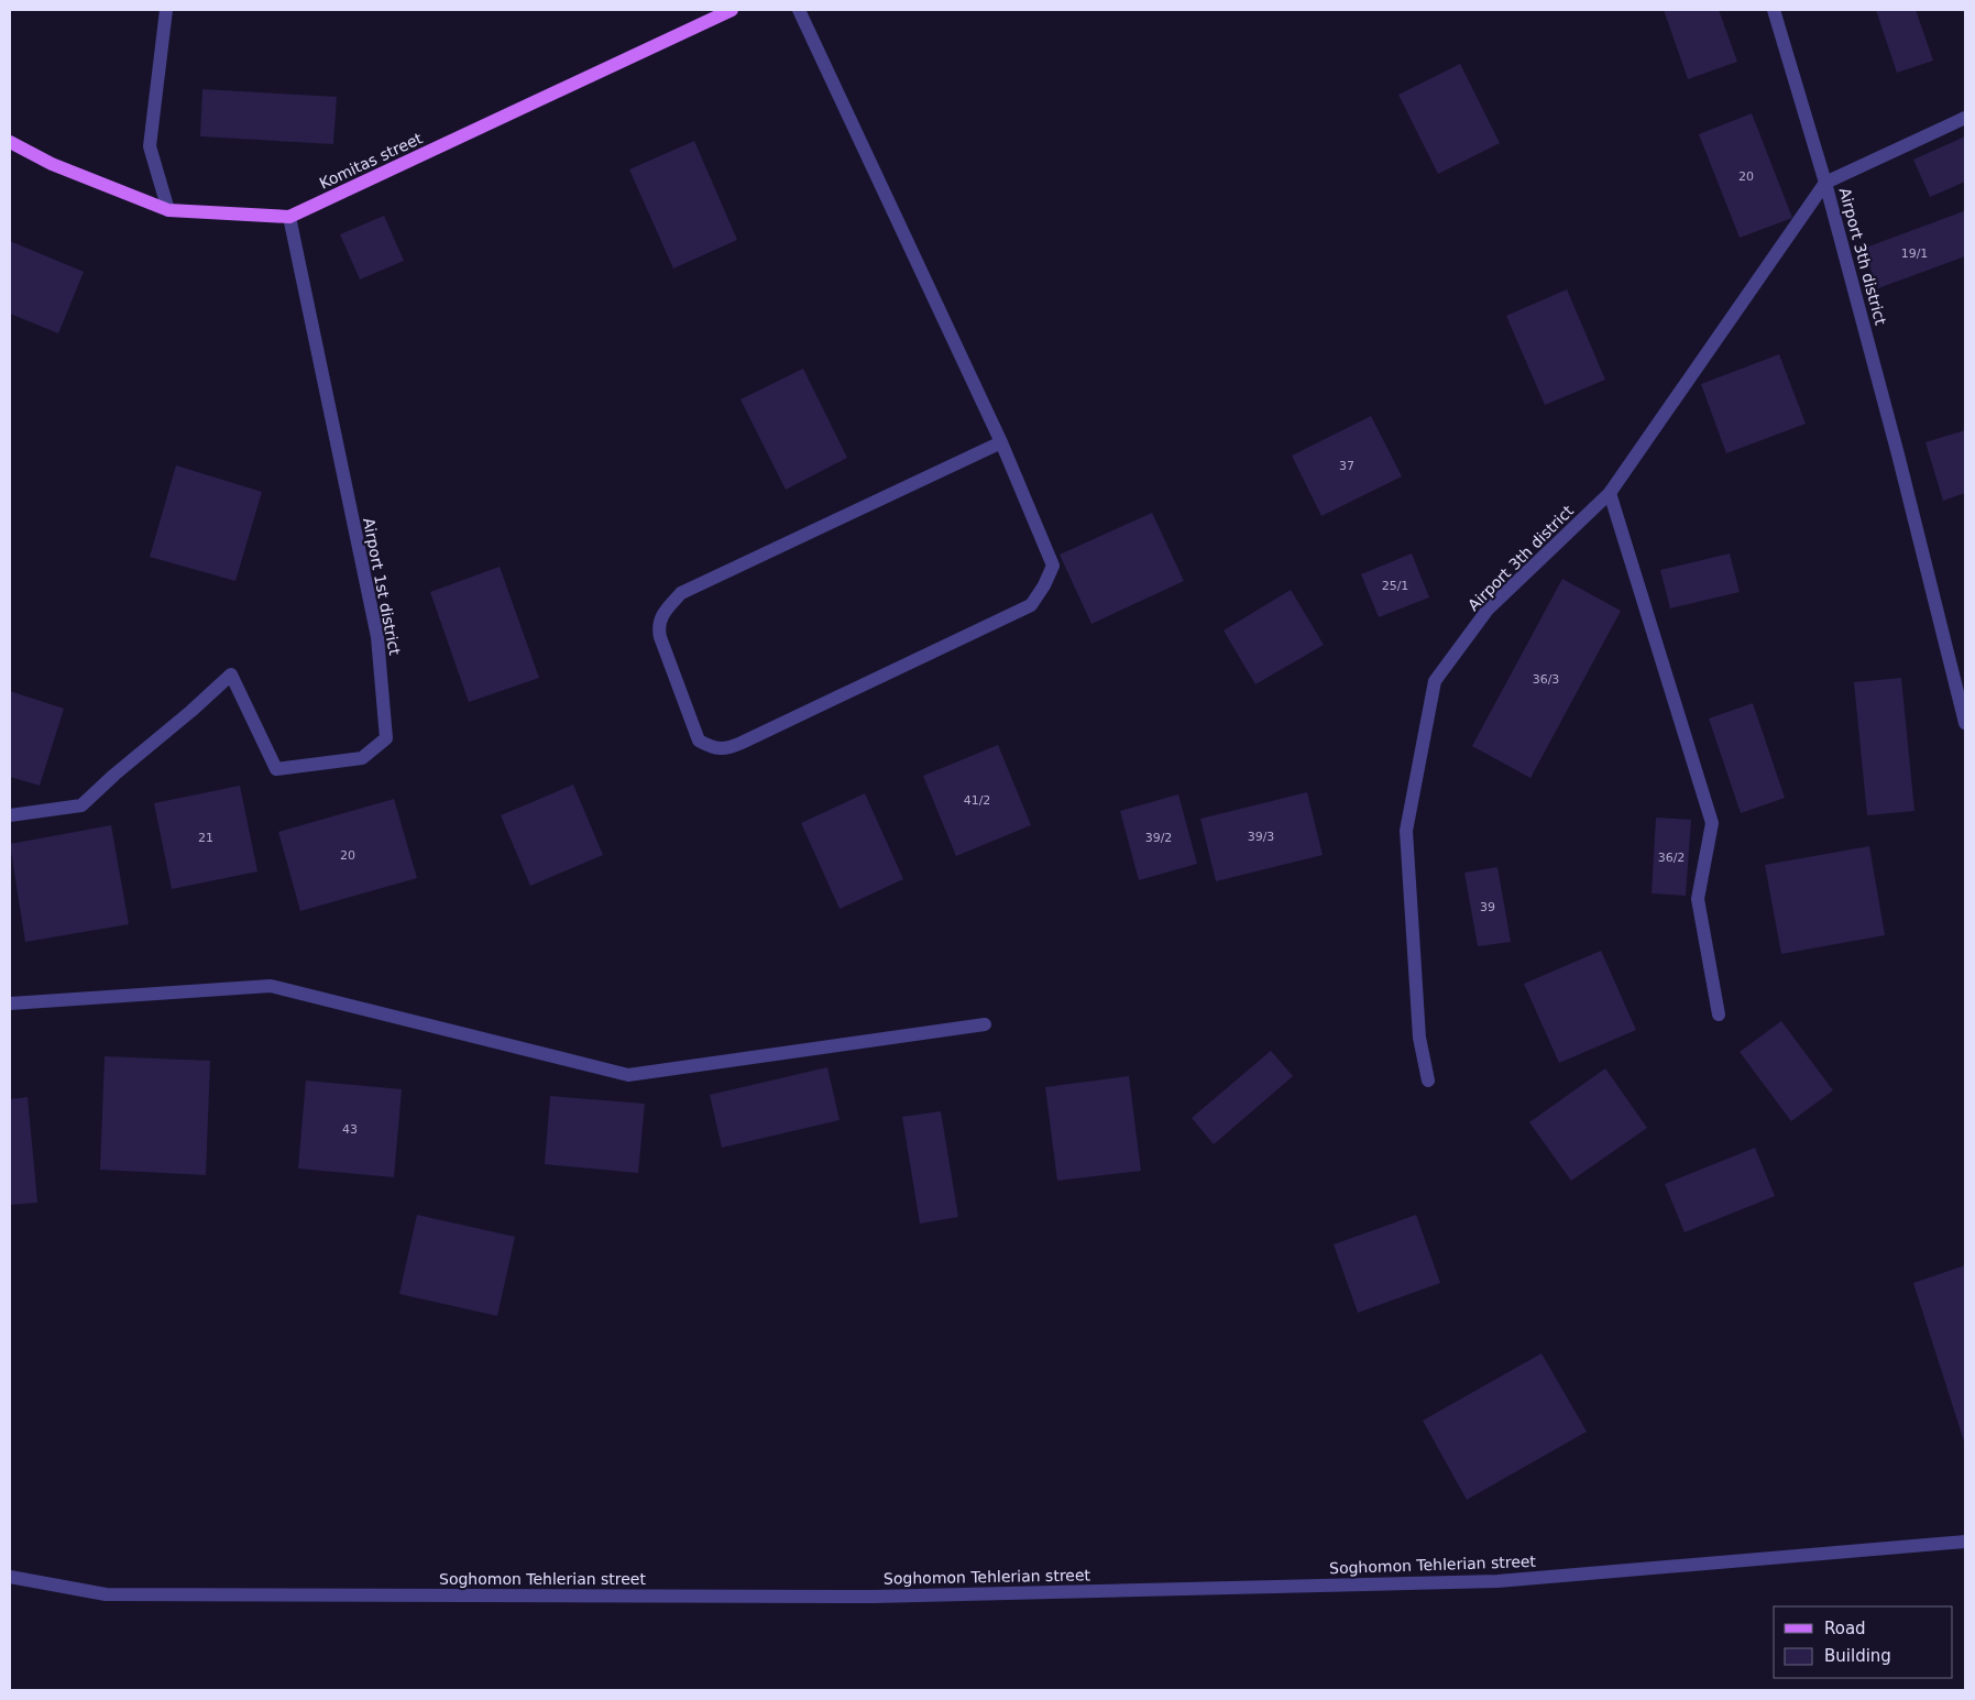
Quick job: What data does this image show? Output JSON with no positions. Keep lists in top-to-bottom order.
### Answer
{
  "streets": {
    "main road": ["Komitas street"],
    "street": ["Airport 3th district", "Airport 1st district", "Soghomon Tehlerian street"]
  },
  "crossings": [
    ["Komitas street", "Airport 1st district"]
  ],
  "house_numbers": [
    "20",
    "19/1",
    "37",
    "25/1",
    "36/3",
    "41/2",
    "39/3",
    "21",
    "39/2",
    "20",
    "36/2",
    "39",
    "43"
  ],
  "legend": ["Road", "Building"]
}
